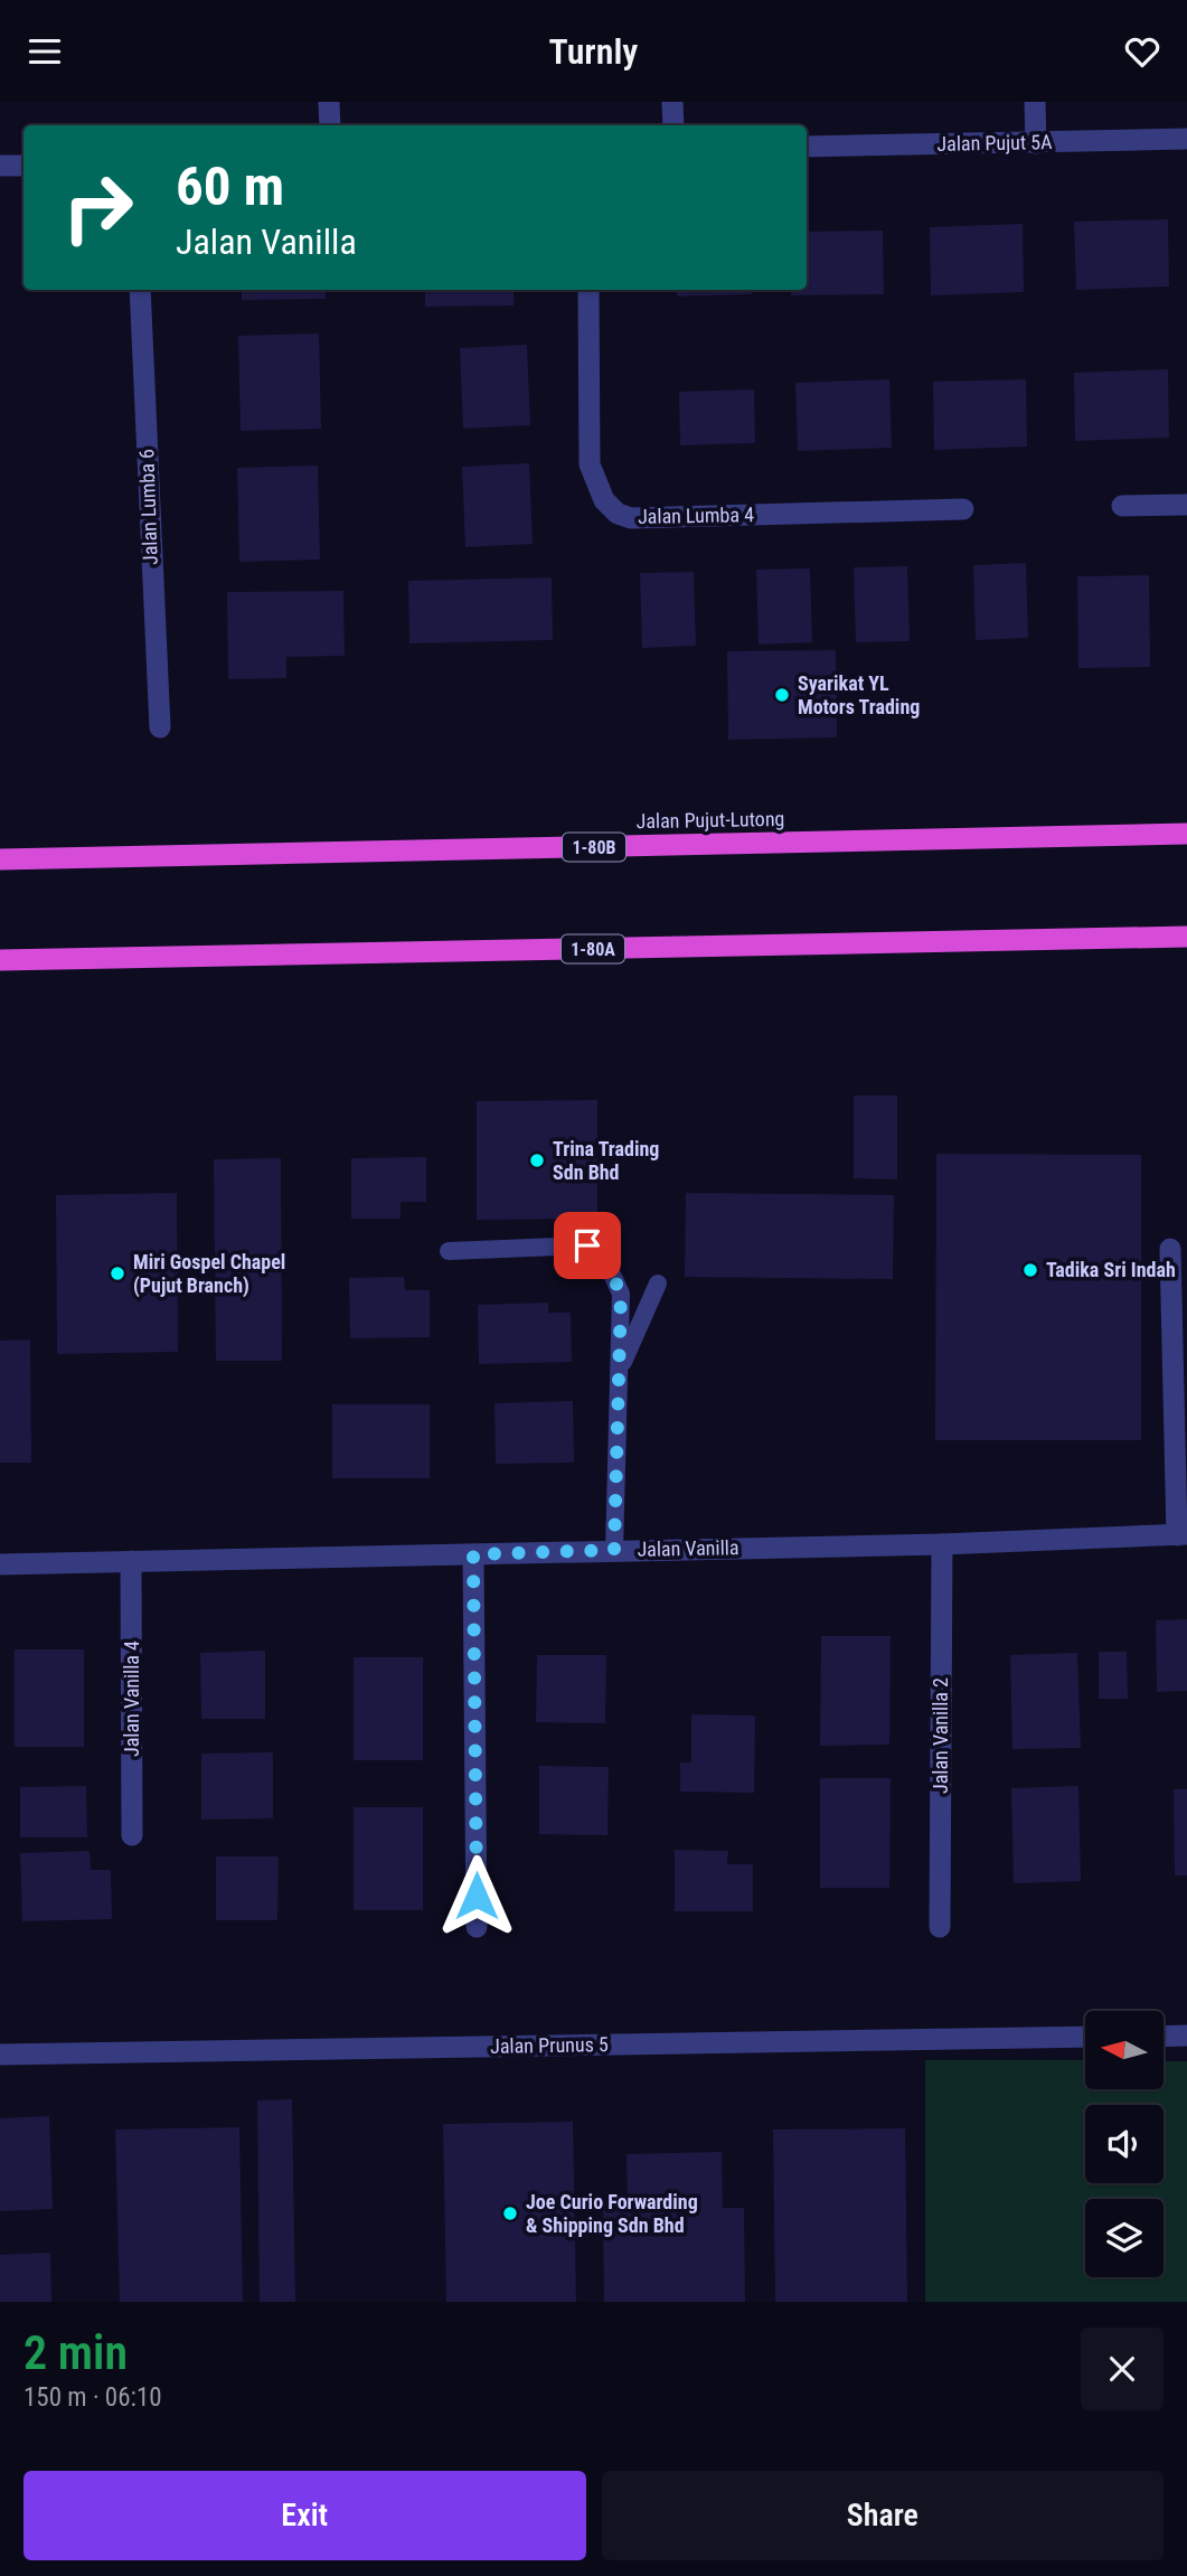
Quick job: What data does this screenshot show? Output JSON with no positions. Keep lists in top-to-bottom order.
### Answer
{
  "streets": {
    "highway": ["Jalan Pujut-Lutong", "1-80B", "1-80A"],
    "street": [
      "Jalan Pujut 5A",
      "Jalan Lumba 6",
      "Jalan Lumba 4",
      "Jalan Vanilla",
      "Jalan Vanilla 4",
      "Jalan Vanilla 2",
      "Jalan Prunus 5"
    ]
  },
  "crossings": [
    ["Jalan Vanilla", "Jalan Vanilla 4"],
    ["Jalan Vanilla", "Jalan Vanilla 2"]
  ],
  "places": [
    "Syarikat YL Motors Trading",
    "Trina Trading Sdn Bhd",
    "Tadika Sri Indah",
    "Miri Gospel Chapel (Pujut Branch)",
    "Joe Curio Forwarding & Shipping Sdn Bhd"
  ],
  "north": "left",
  "page": {
    "header": "Turnly",
    "turn": ["60 m", "Jalan Vanilla"],
    "heading": ["2 min", "150 m · 06:10"],
    "buttons": ["Exit", "Share"]
  }
}
